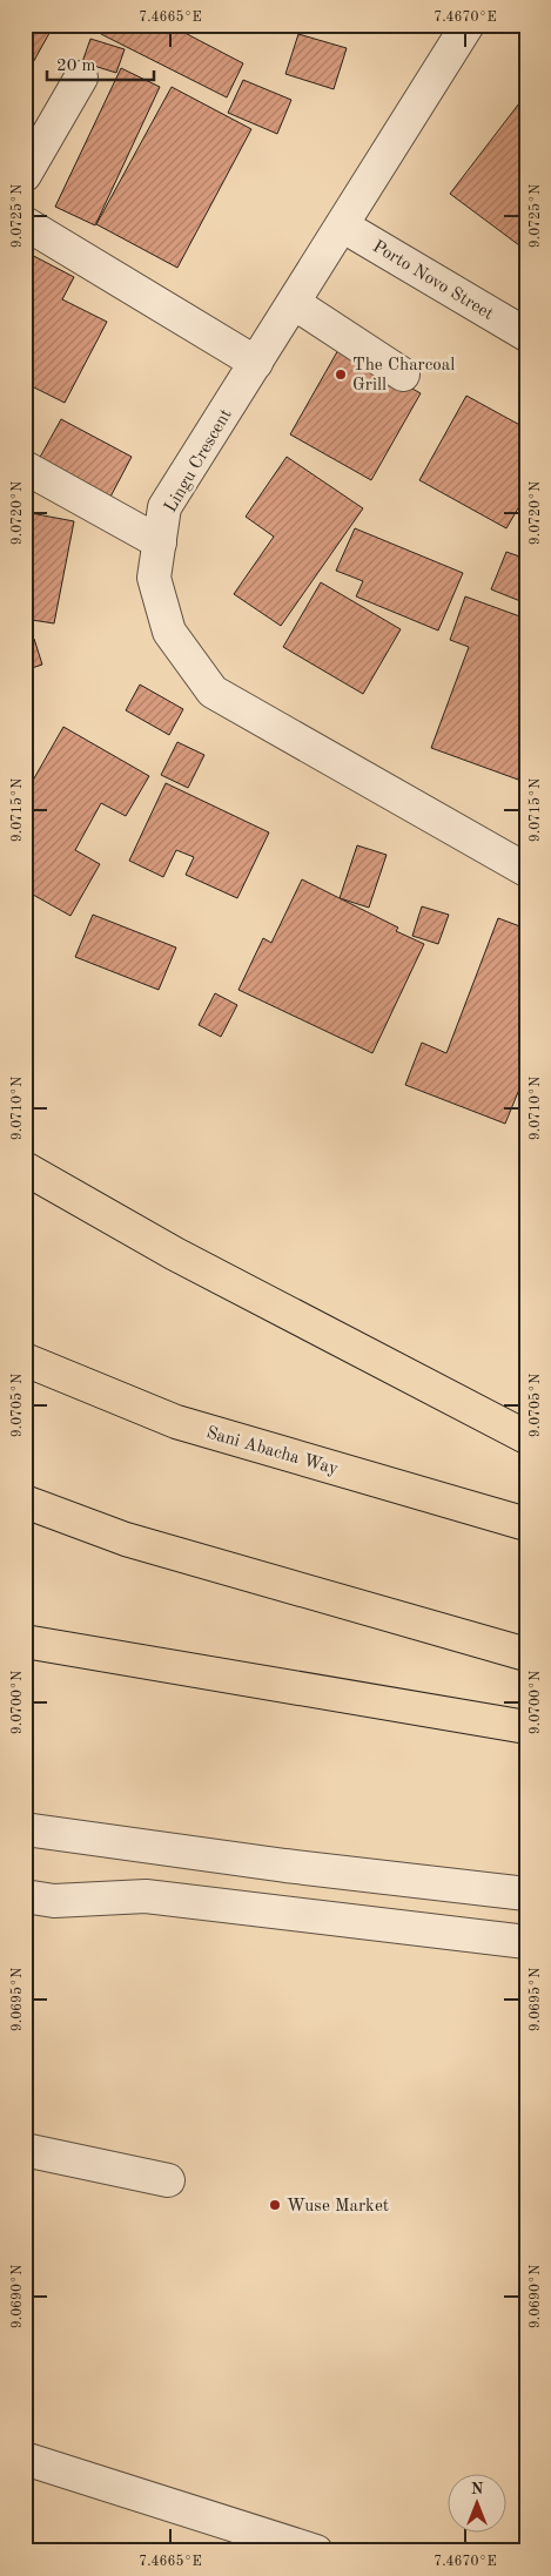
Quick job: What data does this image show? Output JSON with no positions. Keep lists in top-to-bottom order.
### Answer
{
  "streets": {
    "highway": ["Sani Abacha Way"],
    "street": ["Porto Novo Street", "Lingu Crescent"]
  },
  "crossings": [
    ["Porto Novo Street", "Lingu Crescent"]
  ],
  "places": ["The Charcoal Grill", "Wuse Market"],
  "scale_bar": "20 m",
  "north": "top",
  "coordinates": [
    "7.4665°E",
    "7.4670°E",
    "9.0725°N",
    "9.0720°N",
    "9.0715°N",
    "9.0710°N",
    "9.0705°N",
    "9.0700°N",
    "9.0695°N",
    "9.0690°N"
  ]
}
